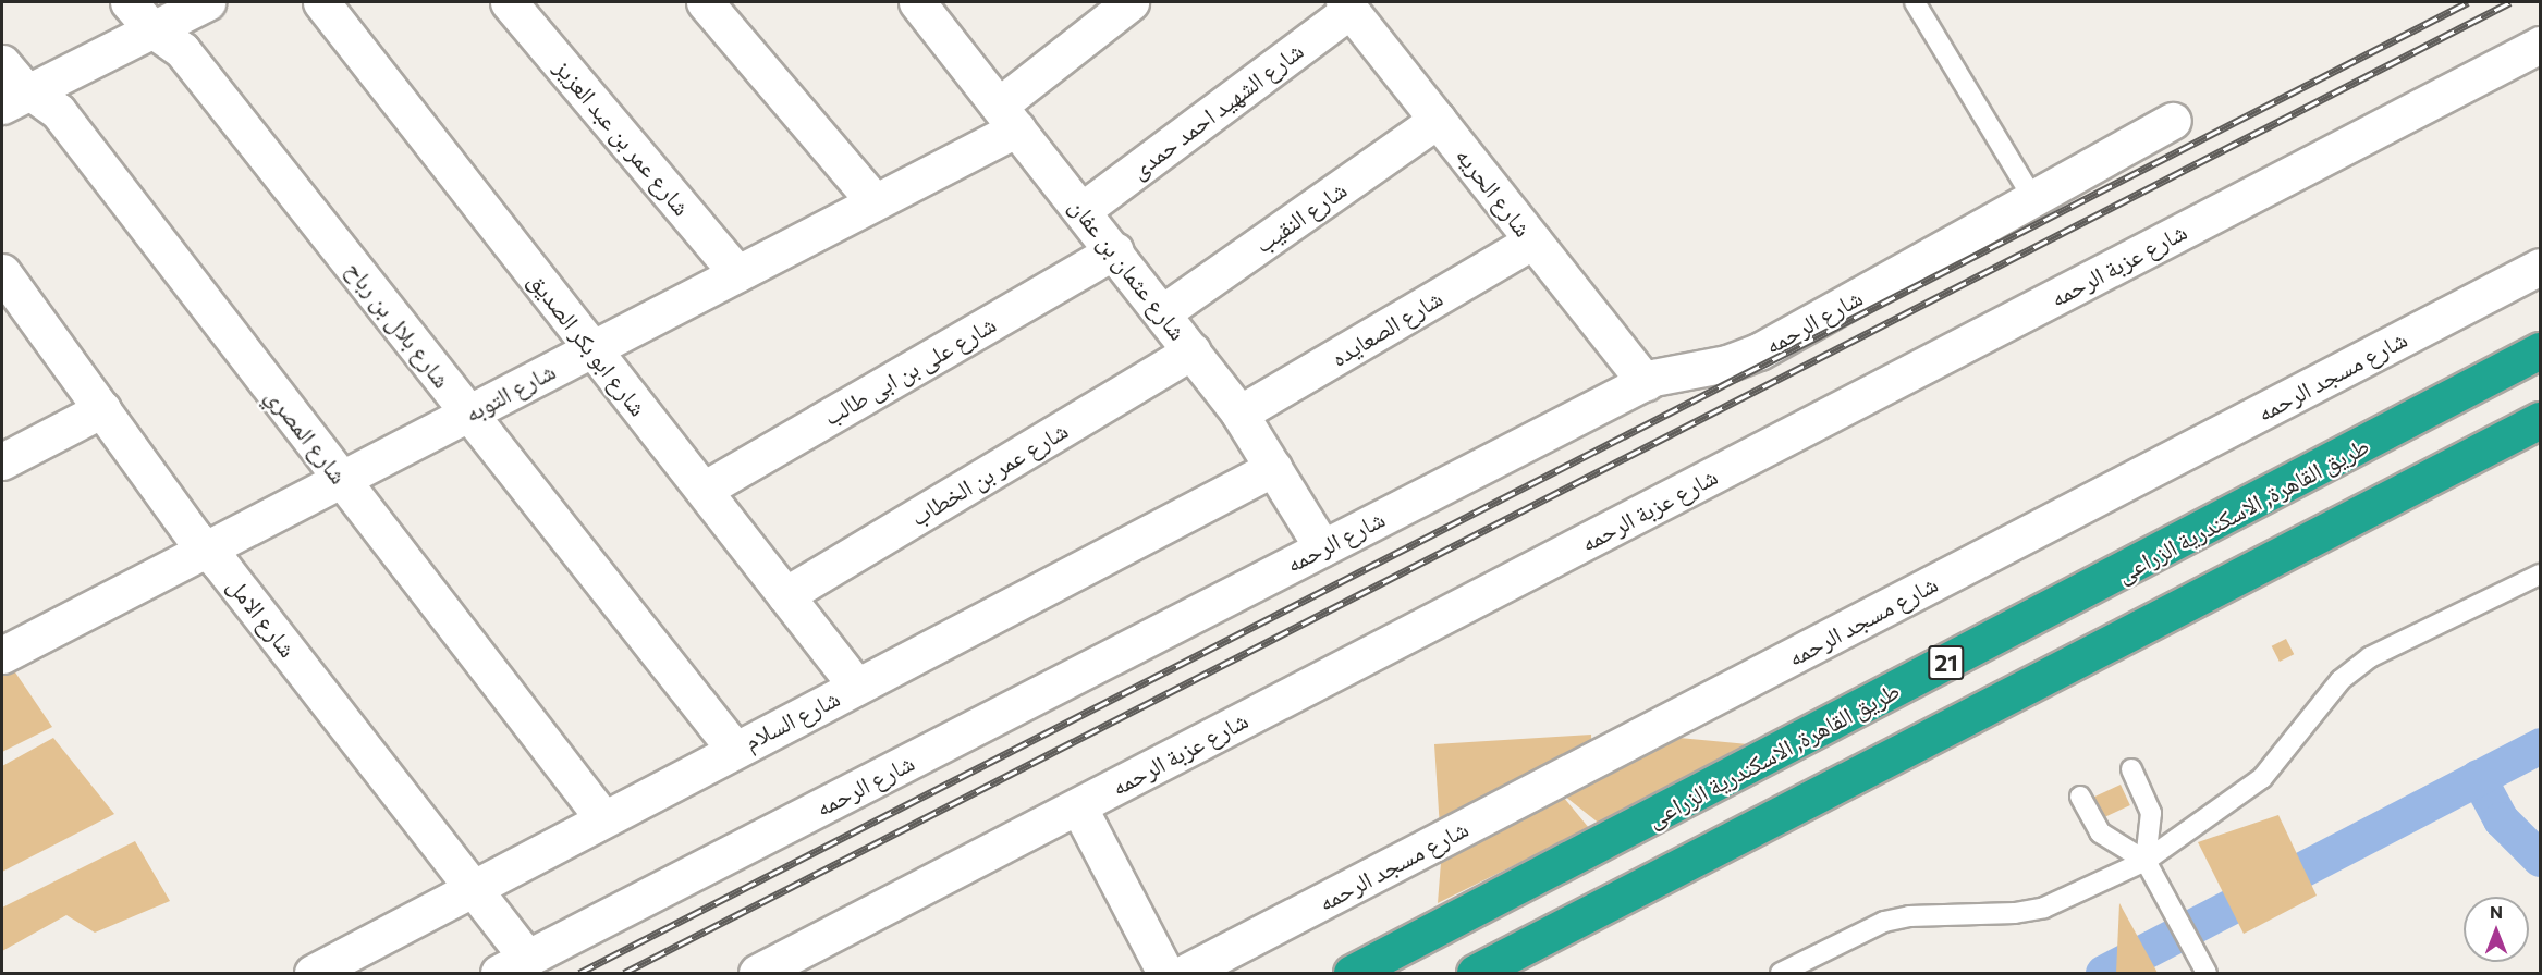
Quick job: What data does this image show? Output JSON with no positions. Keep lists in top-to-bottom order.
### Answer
{
  "streets": {
    "highway": ["طريق القاهرة, الاسكندرية الزراعى", "21"],
    "street": [
      "شارع الشهيد احمد حمدى",
      "شارع عمر بن عبد العزيز",
      "شارع الحريه",
      "شارع النقيب",
      "شارع عزبة الرحمه",
      "شارع عثمان بن عفان",
      "شارع الرحمه",
      "شارع بلال بن رباح",
      "شارع الصعايده",
      "شارع ابو بكر الصديق",
      "شارع على بن ابى طالب",
      "شارع مسجد الرحمه",
      "شارع التوبه",
      "شارع المصري",
      "شارع عمر بن الخطاب",
      "شارع الامل",
      "شارع السلام"
    ]
  },
  "crossings": [
    ["شارع الشهيد احمد حمدى", "شارع الحريه"],
    ["شارع الشهيد احمد حمدى", "شارع عثمان بن عفان"],
    ["شارع عمر بن عبد العزيز", "شارع التوبه"],
    ["شارع الحريه", "شارع النقيب"],
    ["شارع الحريه", "شارع الرحمه"],
    ["شارع الحريه", "شارع الصعايده"],
    ["شارع النقيب", "شارع عثمان بن عفان"],
    ["شارع عثمان بن عفان", "شارع الرحمه"],
    ["شارع عثمان بن عفان", "شارع الصعايده"],
    ["شارع عثمان بن عفان", "شارع على بن ابى طالب"],
    ["شارع عثمان بن عفان", "شارع التوبه"],
    ["شارع عثمان بن عفان", "شارع عمر بن الخطاب"],
    ["شارع عثمان بن عفان", "شارع السلام"],
    ["شارع الرحمه", "شارع الامل"],
    ["شارع بلال بن رباح", "شارع التوبه"],
    ["شارع بلال بن رباح", "شارع السلام"],
    ["شارع ابو بكر الصديق", "شارع على بن ابى طالب"],
    ["شارع ابو بكر الصديق", "شارع التوبه"],
    ["شارع ابو بكر الصديق", "شارع عمر بن الخطاب"],
    ["شارع ابو بكر الصديق", "شارع السلام"],
    ["شارع التوبه", "شارع المصري"],
    ["شارع التوبه", "شارع الامل"],
    ["شارع المصري", "شارع السلام"],
    ["شارع الامل", "شارع السلام"]
  ],
  "north": "top"
}
